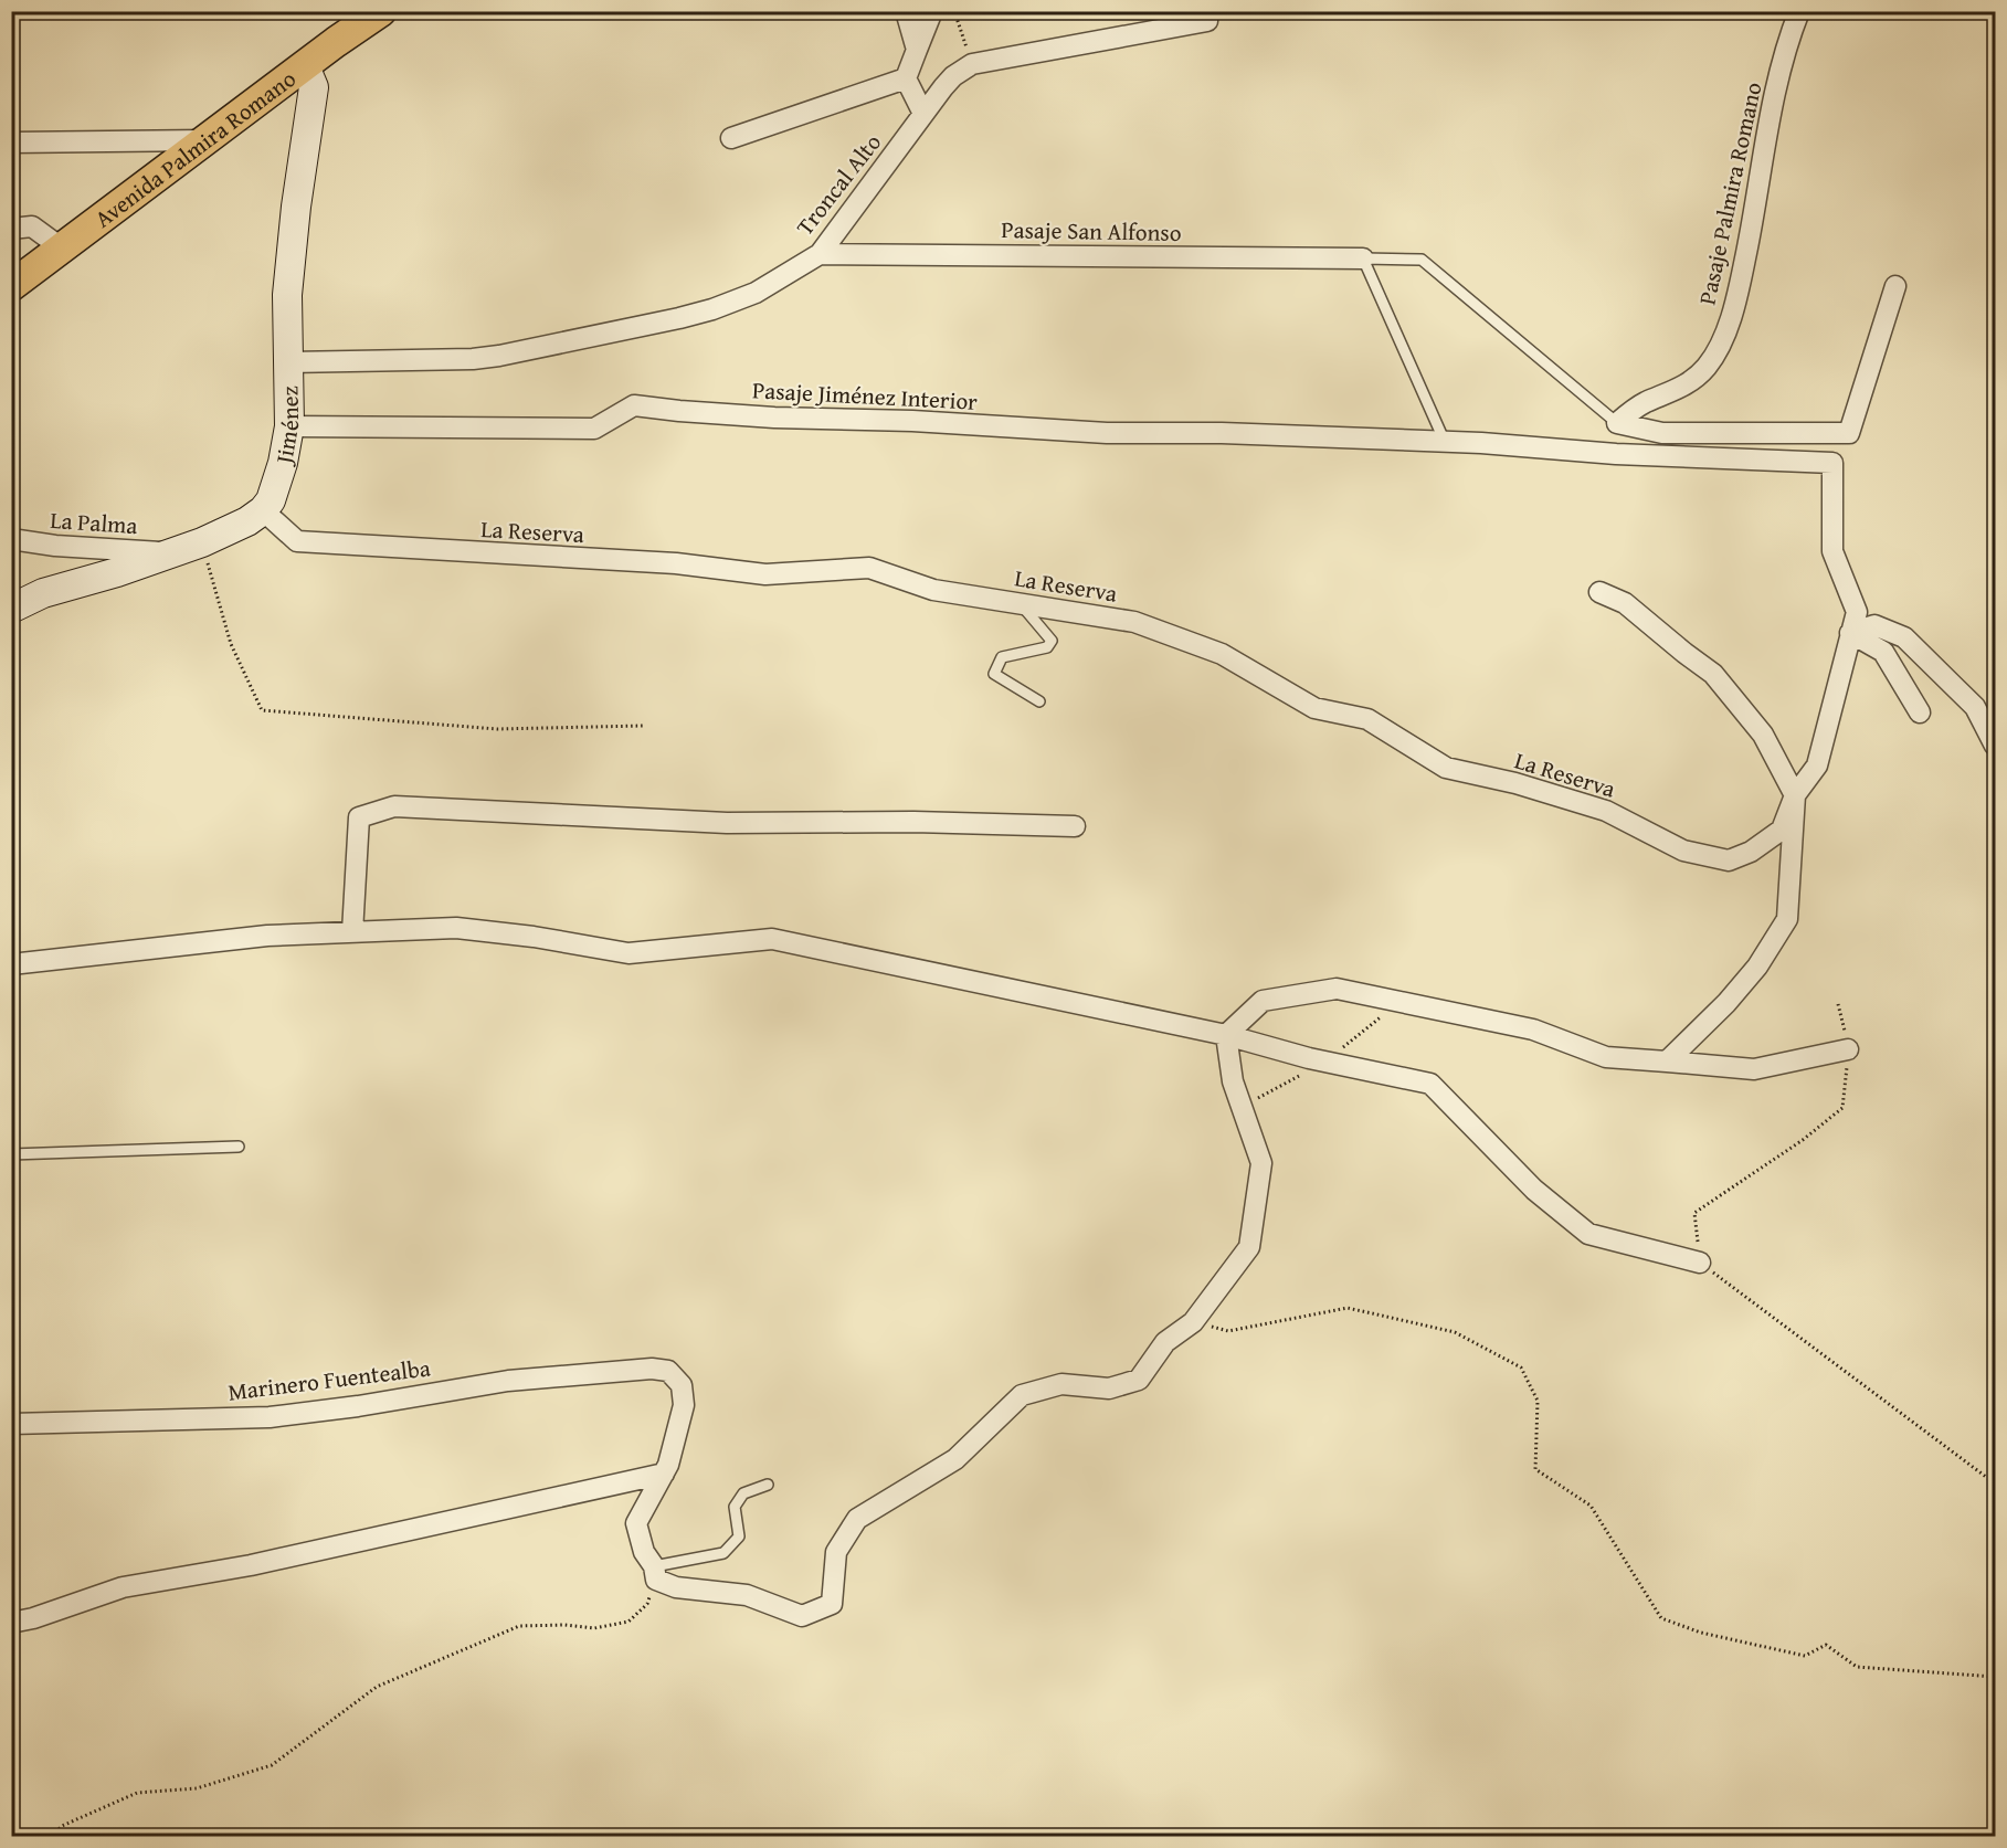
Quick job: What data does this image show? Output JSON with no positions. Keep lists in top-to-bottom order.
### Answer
{
  "streets": {
    "main road": ["Avenida Palmira Romano"],
    "street": [
      "Troncal Alto",
      "Pasaje Palmira Romano",
      "Pasaje San Alfonso",
      "Pasaje Jiménez Interior",
      "Jiménez",
      "La Palma",
      "La Reserva",
      "Marinero Fuentealba"
    ]
  },
  "crossings": [
    ["Avenida Palmira Romano", "Jiménez"],
    ["Troncal Alto", "Pasaje San Alfonso"],
    ["Troncal Alto", "Jiménez"],
    ["Pasaje Jiménez Interior", "Jiménez"],
    ["Pasaje Jiménez Interior", "La Reserva"],
    ["Jiménez", "La Reserva"]
  ]
}
